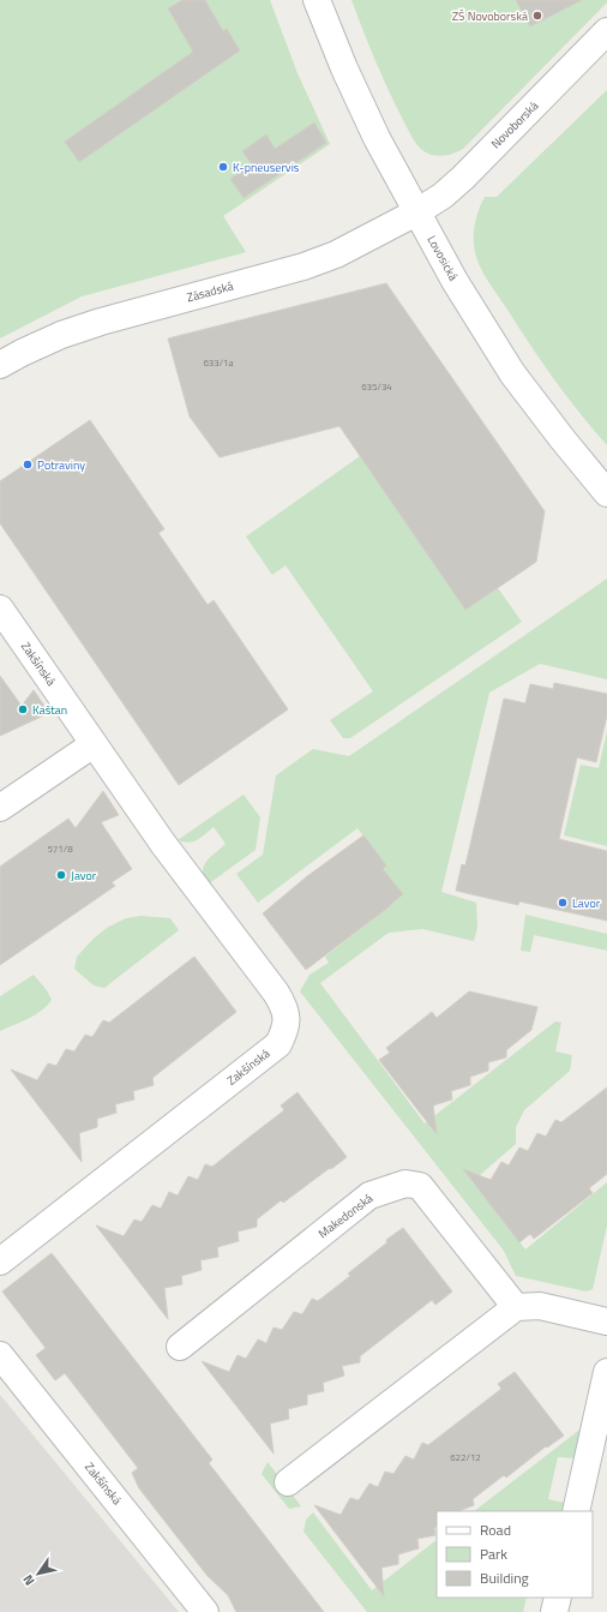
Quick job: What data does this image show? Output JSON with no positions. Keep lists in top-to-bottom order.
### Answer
{
  "streets": {
    "street": [
      "Novoborská",
      "Lovosická",
      "Zásadská",
      "Zakšínská",
      "Makedonská"
    ]
  },
  "crossings": [
    ["Novoborská", "Lovosická"],
    ["Novoborská", "Zásadská"],
    ["Lovosická", "Zásadská"]
  ],
  "places": [
    "ZŠ Novoborská",
    "K-pneuservis",
    "Potraviny",
    "Kaštan",
    "Javor",
    "Lavor"
  ],
  "house_numbers": [
    "633/1a",
    "635/34",
    "571/8",
    "622/12"
  ],
  "legend": ["Road", "Park", "Building"],
  "north": "bottom left"
}
